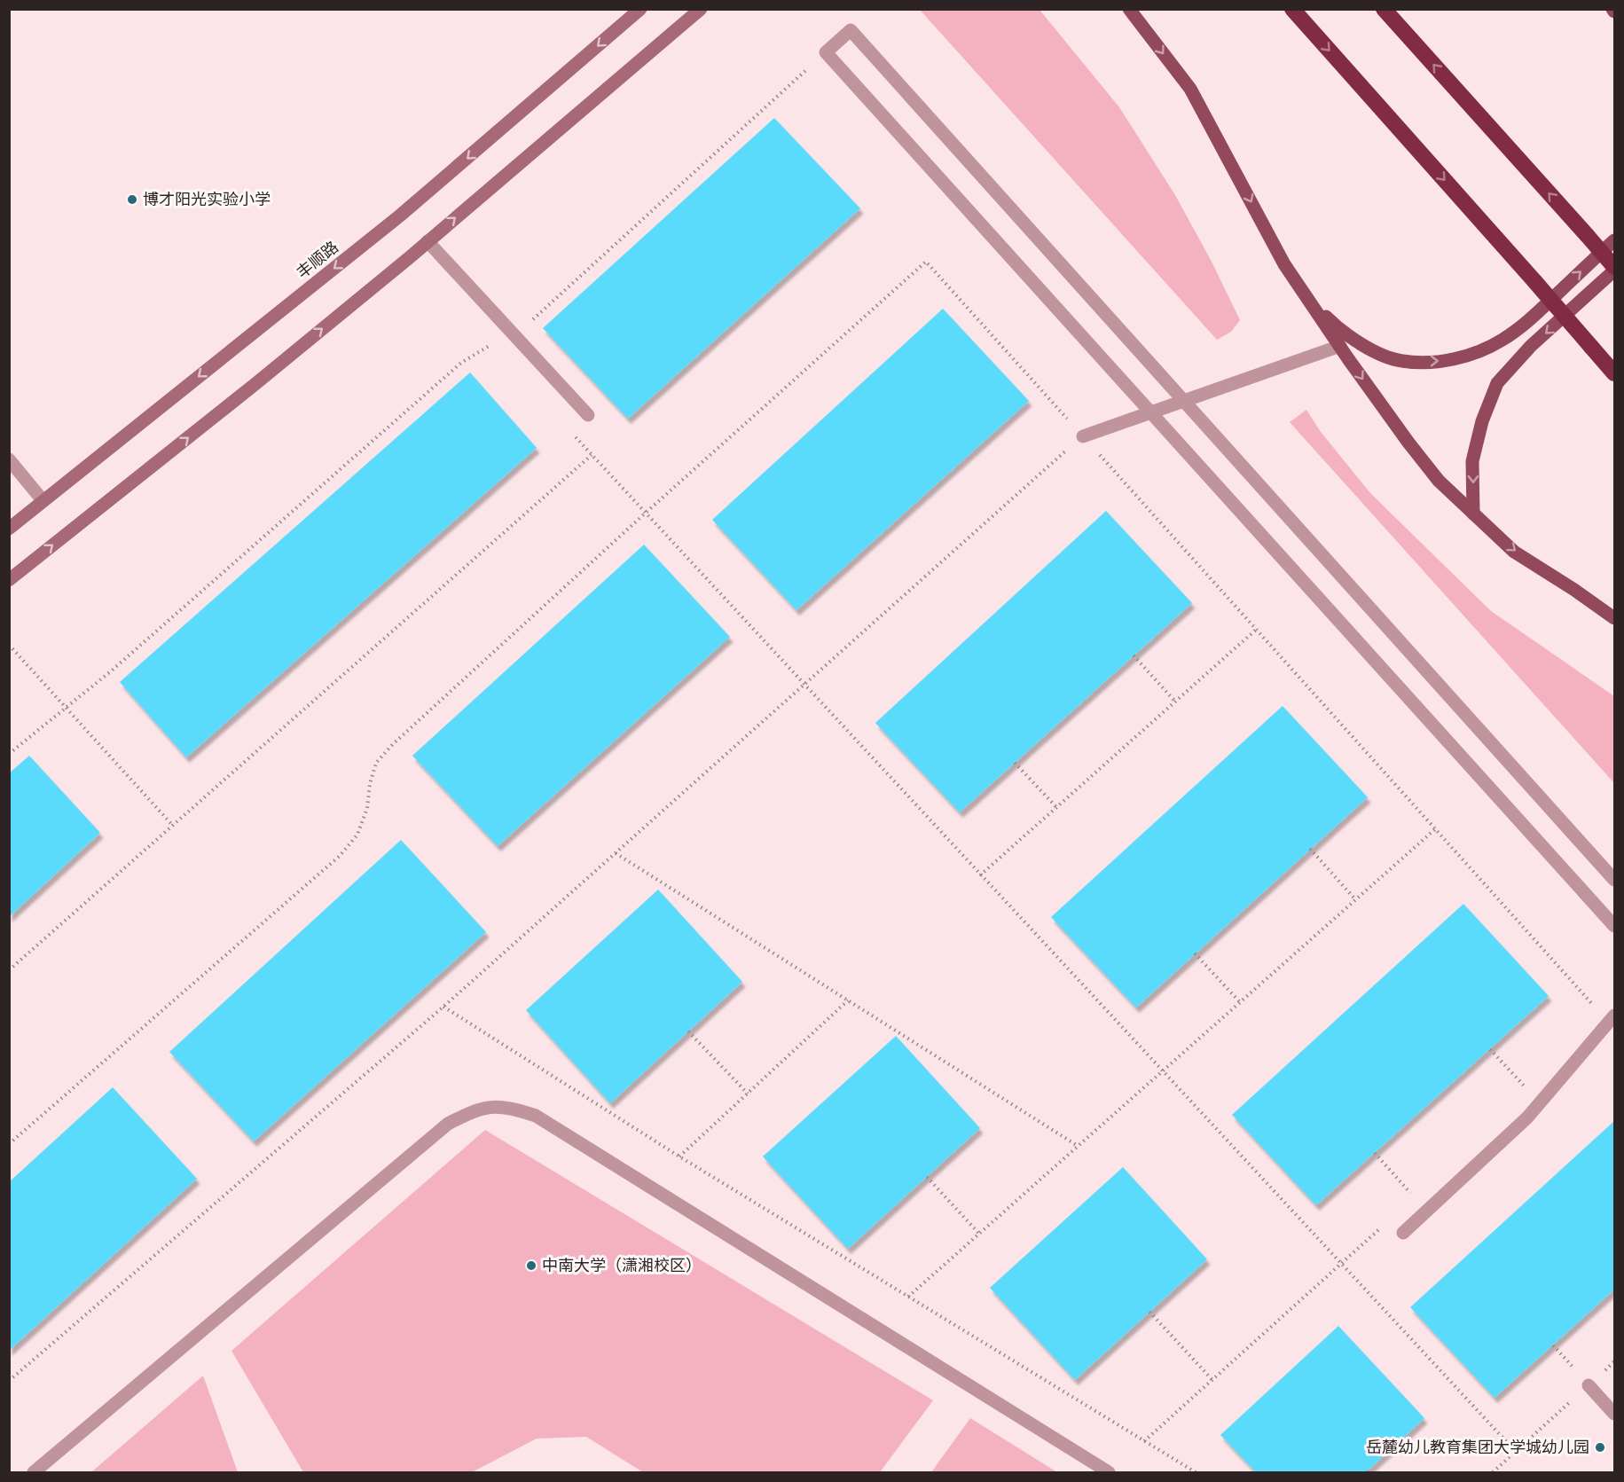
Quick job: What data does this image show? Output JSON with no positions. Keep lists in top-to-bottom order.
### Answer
{
  "streets": {
    "main road": ["丰顺路"]
  },
  "places": ["博才阳光实验小学", "中南大学（潇湘校区）", "岳麓幼儿教育集团大学城幼儿园"]
}
